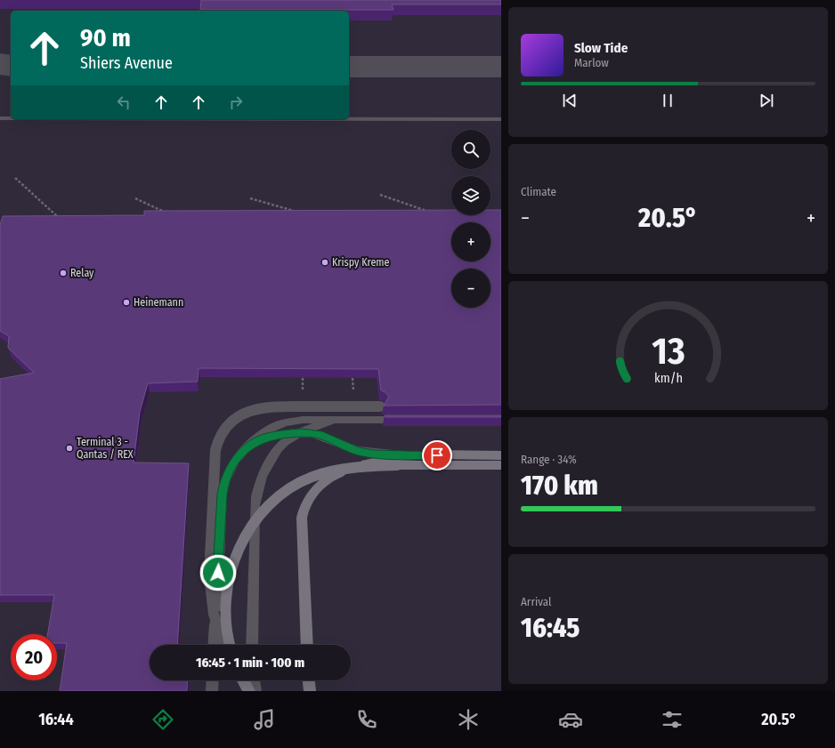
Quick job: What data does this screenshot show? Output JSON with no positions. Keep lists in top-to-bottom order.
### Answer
{
  "places": [
    "Krispy Kreme",
    "Relay",
    "Heinemann",
    "Terminal 3 - Qantas / REX"
  ],
  "page": {
    "turn": ["90 m", "Shiers Avenue"],
    "song": ["Slow Tide", "Marlow"],
    "map_buttons": ["+", "−"],
    "tile": [
      "Climate",
      ["Range · 34%", "170 km"],
      ["Arrival", "16:45"]
    ],
    "heat": ["−", "20.5°", "+"],
    "limit": "20",
    "trip": "16:45 · 1 min · 100 m",
    "tabs": ["16:44", "20.5°"],
    "gauge": ["13", "km/h"]
  }
}
